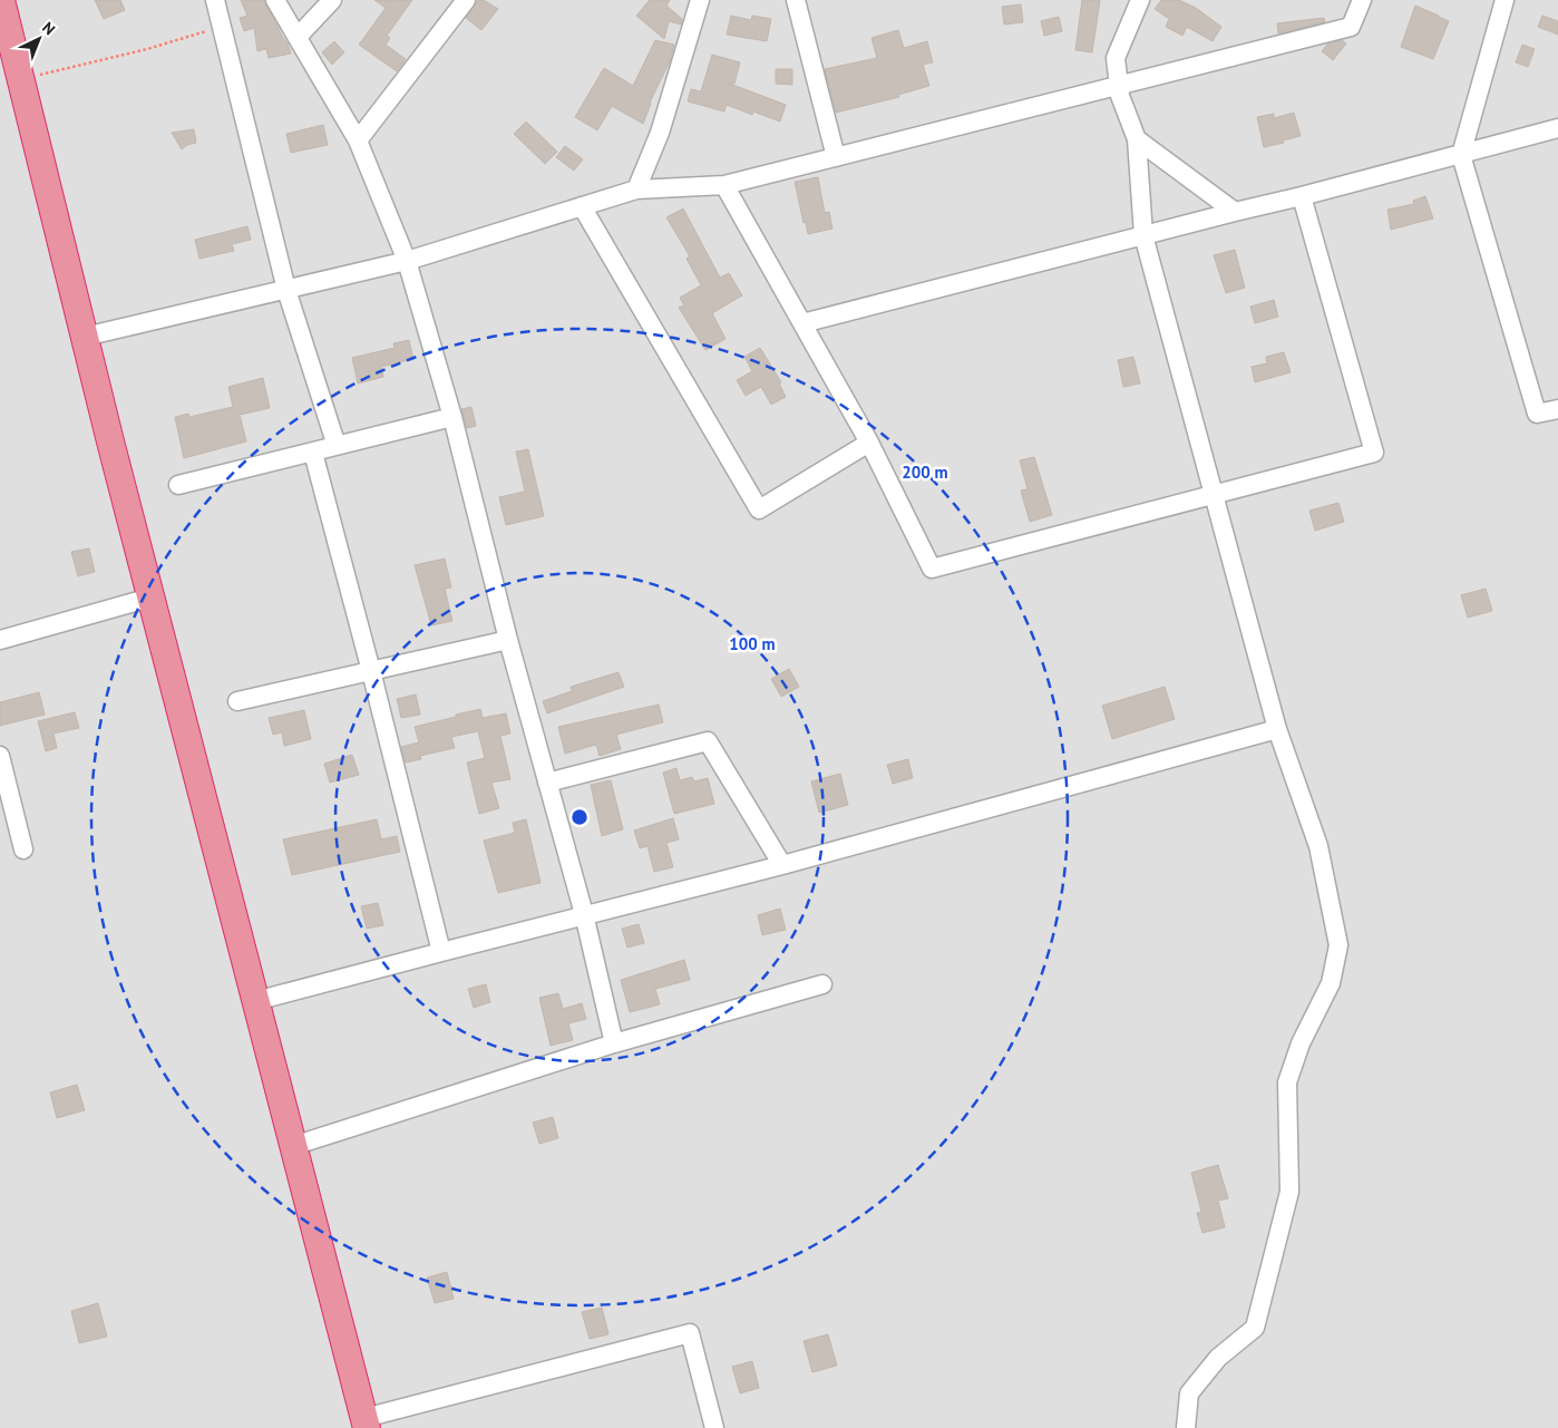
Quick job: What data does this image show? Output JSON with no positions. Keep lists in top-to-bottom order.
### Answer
{
  "north": "top right",
  "rings": ["200 m", "100 m"]
}
